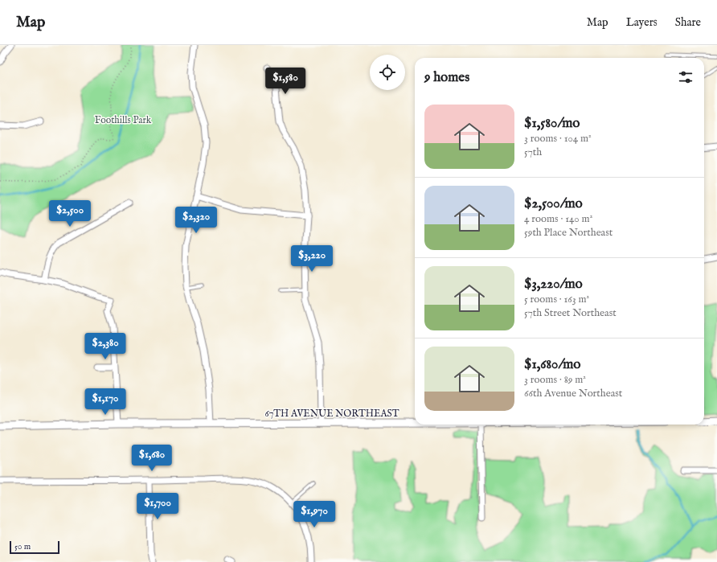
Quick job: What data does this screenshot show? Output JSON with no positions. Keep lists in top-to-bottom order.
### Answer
{
  "streets": {
    "street": ["67TH AVENUE NORTHEAST"]
  },
  "parks": ["Foothills Park"],
  "scale_bar": "50 m",
  "page": {
    "header": "Map",
    "nav": ["Map", "Layers", "Share"],
    "heading": "9 homes",
    "price": [
      "$1,580",
      "$2,500",
      "$2,320",
      "$3,220",
      "$2,380",
      "$1,170",
      "$1,680",
      "$1,700",
      "$1,970"
    ],
    "list": [
      {
        "name": "$1,580/mo",
        "note": "3 rooms · 104 m² · 57th"
      },
      {
        "name": "$2,500/mo",
        "note": "4 rooms · 140 m² · 59th Place Northeast"
      },
      {
        "name": "$3,220/mo",
        "note": "5 rooms · 163 m² · 57th Street Northeast"
      },
      {
        "name": "$1,680/mo",
        "note": "3 rooms · 89 m² · 66th Avenue Northeast"
      }
    ],
    "scale": "50 m"
  }
}
